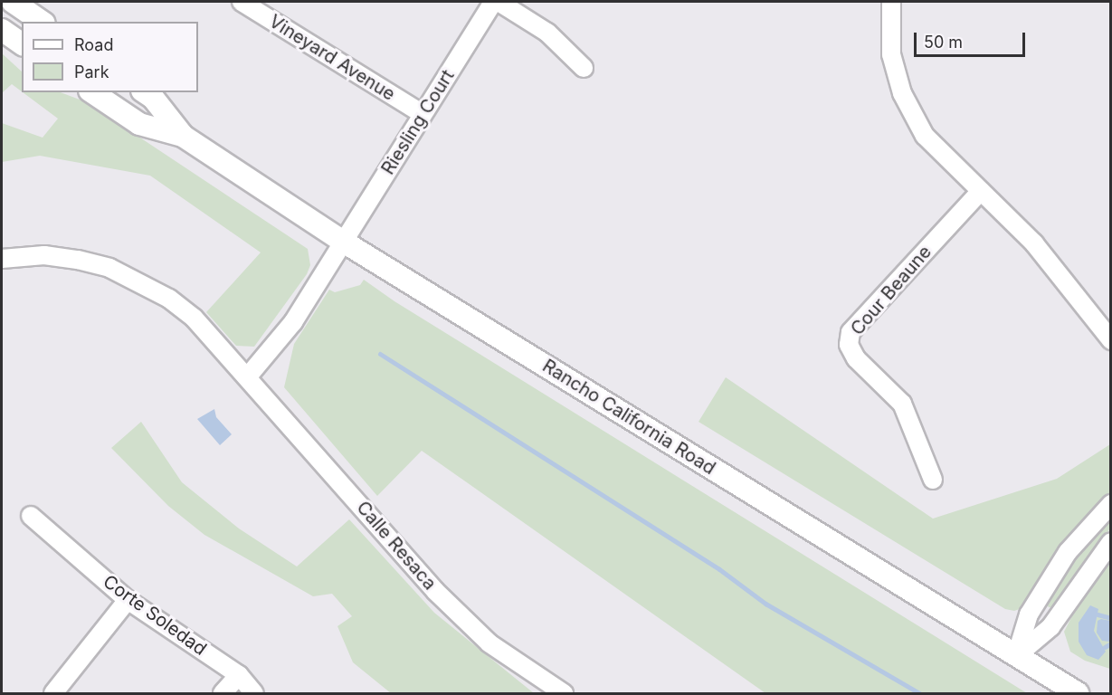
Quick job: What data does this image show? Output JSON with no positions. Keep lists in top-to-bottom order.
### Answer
{
  "streets": {
    "main road": ["Rancho California Road"],
    "street": [
      "Vineyard Avenue",
      "Riesling Court",
      "Cour Beaune",
      "Calle Resaca",
      "Corte Soledad"
    ]
  },
  "crossings": [
    ["Vineyard Avenue", "Riesling Court"],
    ["Riesling Court", "Rancho California Road"],
    ["Riesling Court", "Calle Resaca"]
  ],
  "legend": ["Road", "Park"],
  "scale_bar": "50 m"
}
